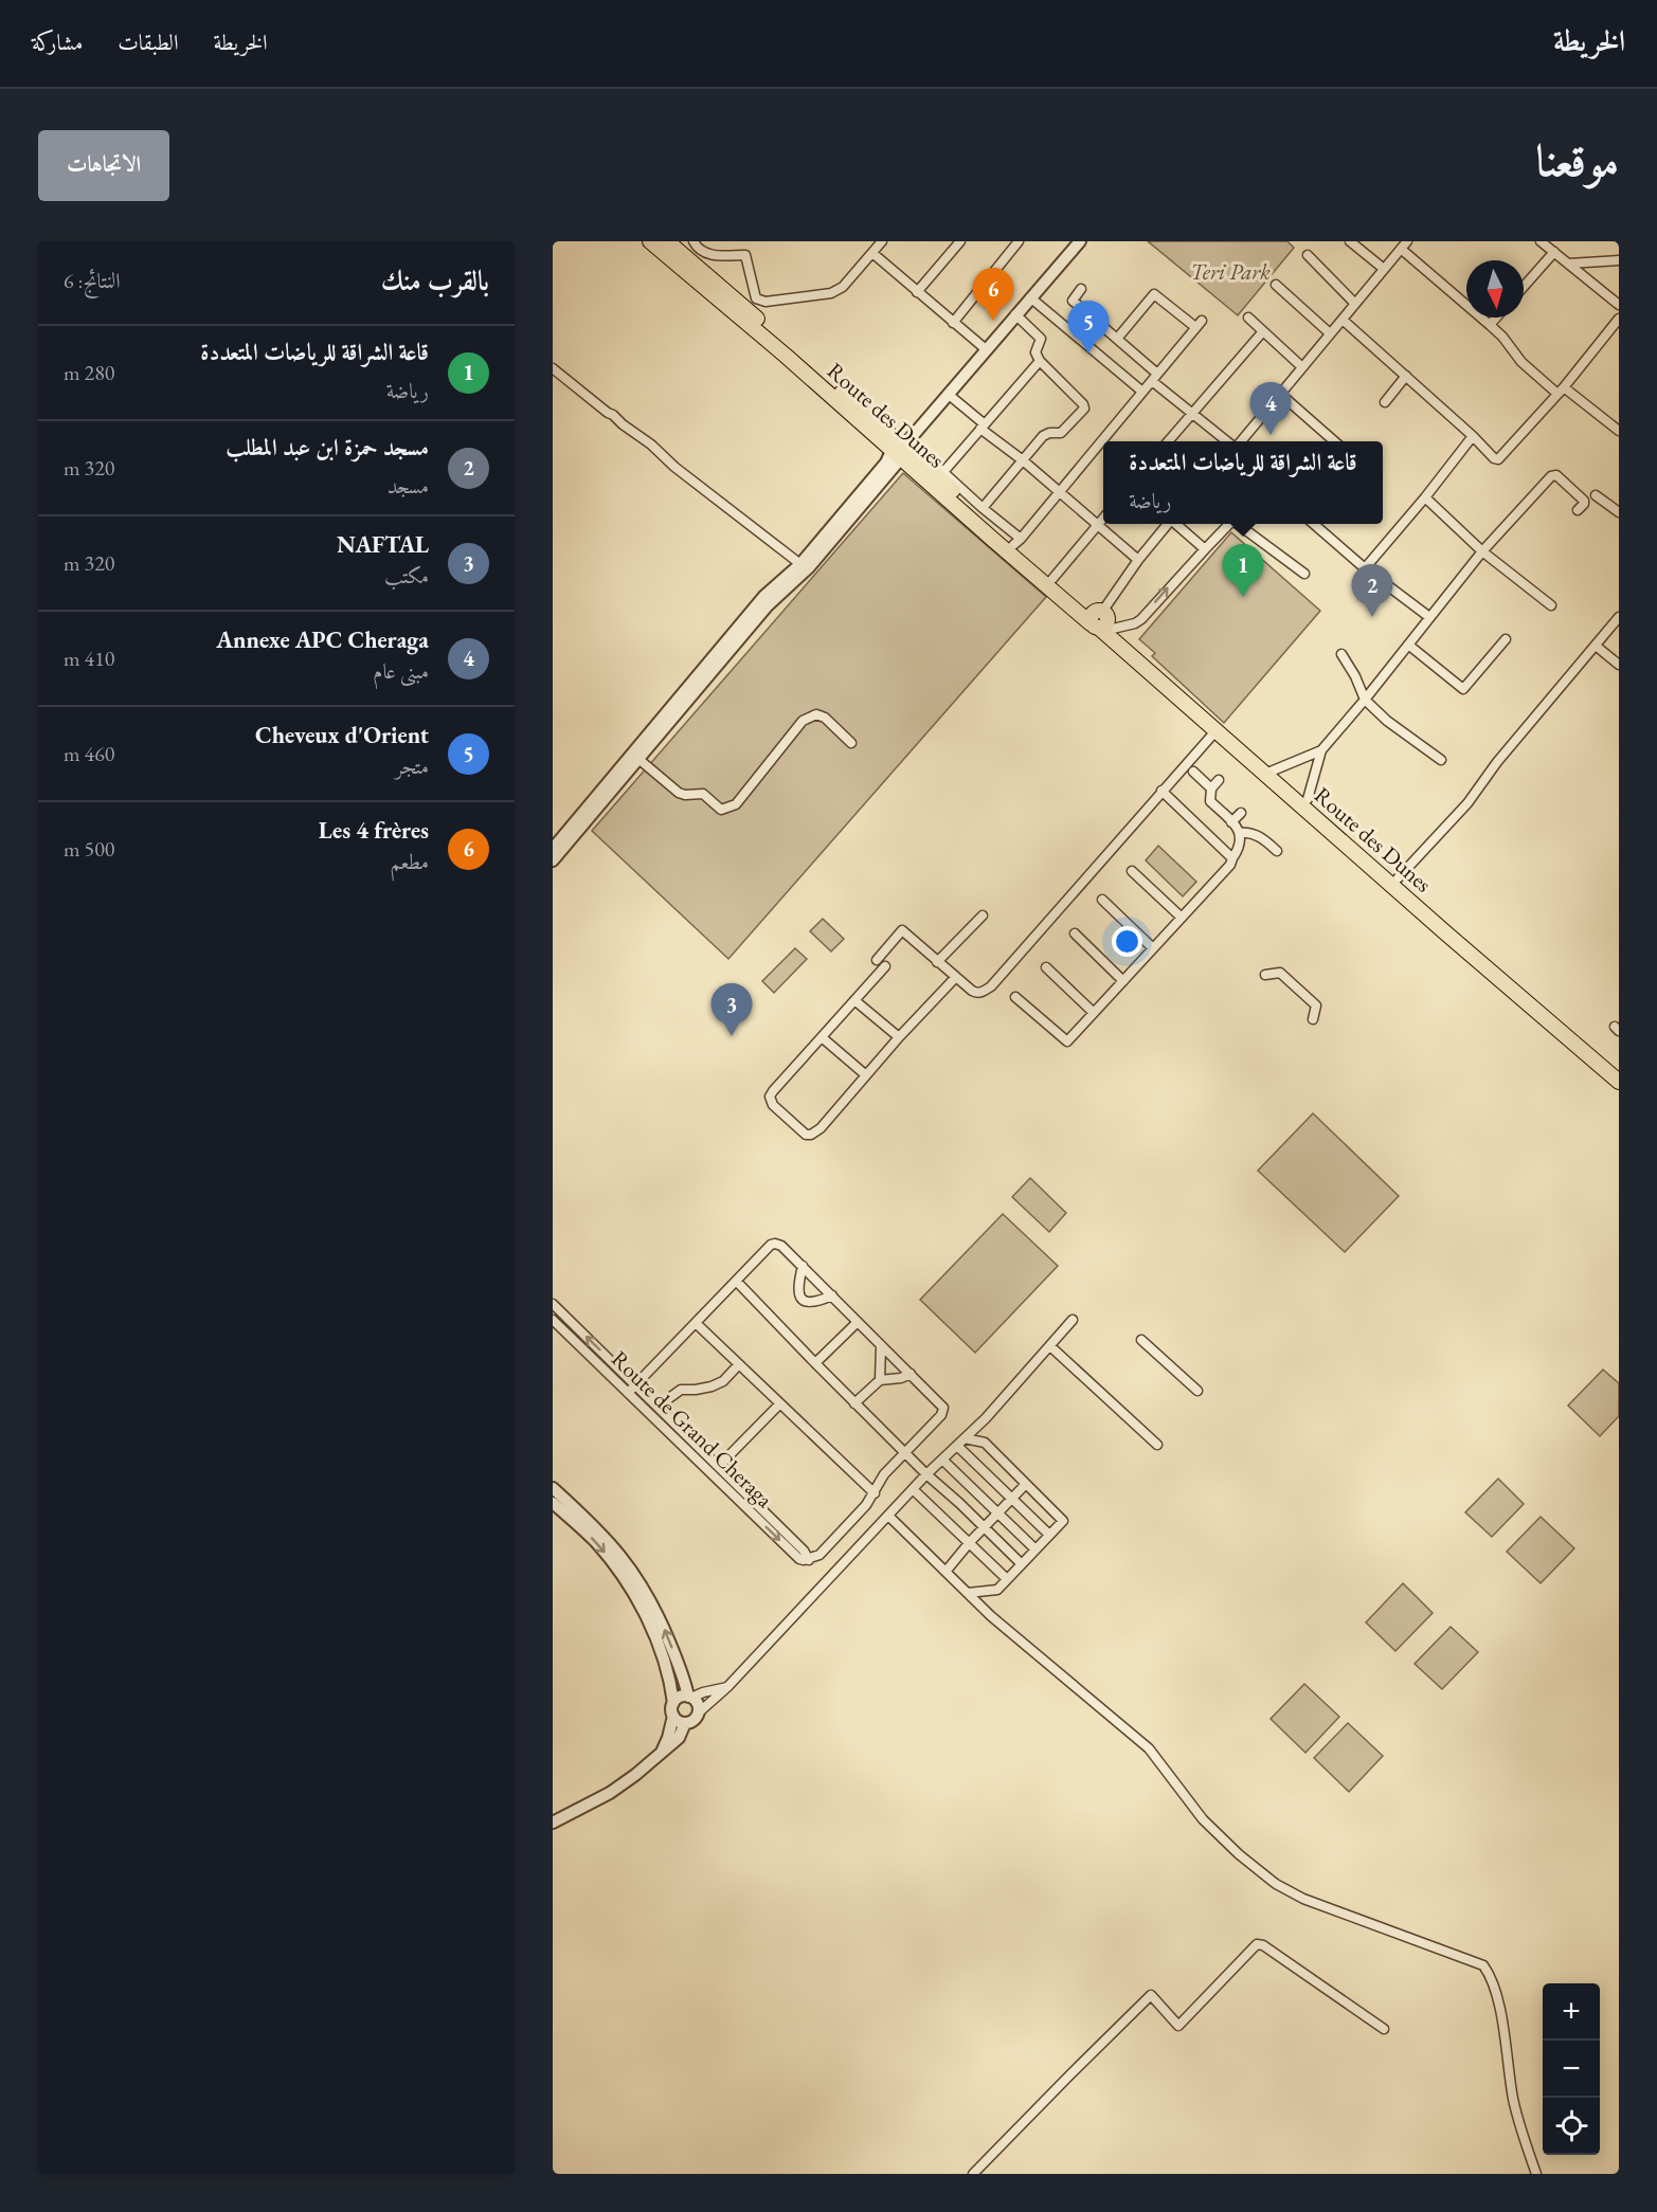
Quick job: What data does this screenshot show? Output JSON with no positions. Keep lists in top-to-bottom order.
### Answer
{
  "streets": {
    "main road": ["Route des Dunes"],
    "street": ["Route de Grand Cheraga"]
  },
  "parks": ["Teri Park"],
  "north": "bottom",
  "page": {
    "header": "الخريطة",
    "nav": ["الخريطة", "الطبقات", "مشاركة"],
    "title": "موقعنا",
    "buttons": "الاتجاهات",
    "heading": ["بالقرب منك", "النتائج: 6"],
    "pins": [
      "6",
      "5",
      "4",
      "1",
      "2",
      "3"
    ],
    "list": [
      {
        "mark": "1",
        "name": "قاعة الشراقة للرياضات المتعددة",
        "note": "رياضة",
        "value": "280 m"
      },
      {
        "mark": "2",
        "name": "مسجد حمزة ابن عبد المطلب",
        "note": "مسجد",
        "value": "320 m"
      },
      {
        "mark": "3",
        "name": "NAFTAL",
        "note": "مكتب",
        "value": "320 m"
      },
      {
        "mark": "4",
        "name": "Annexe APC Cheraga",
        "note": "مبنى عام",
        "value": "410 m"
      },
      {
        "mark": "5",
        "name": "Cheveux d'Orient",
        "note": "متجر",
        "value": "460 m"
      },
      {
        "mark": "6",
        "name": "Les 4 frères",
        "note": "مطعم",
        "value": "500 m"
      }
    ],
    "popup": ["قاعة الشراقة للرياضات المتعددة", "رياضة"],
    "map_buttons": ["+", "−"]
  }
}
